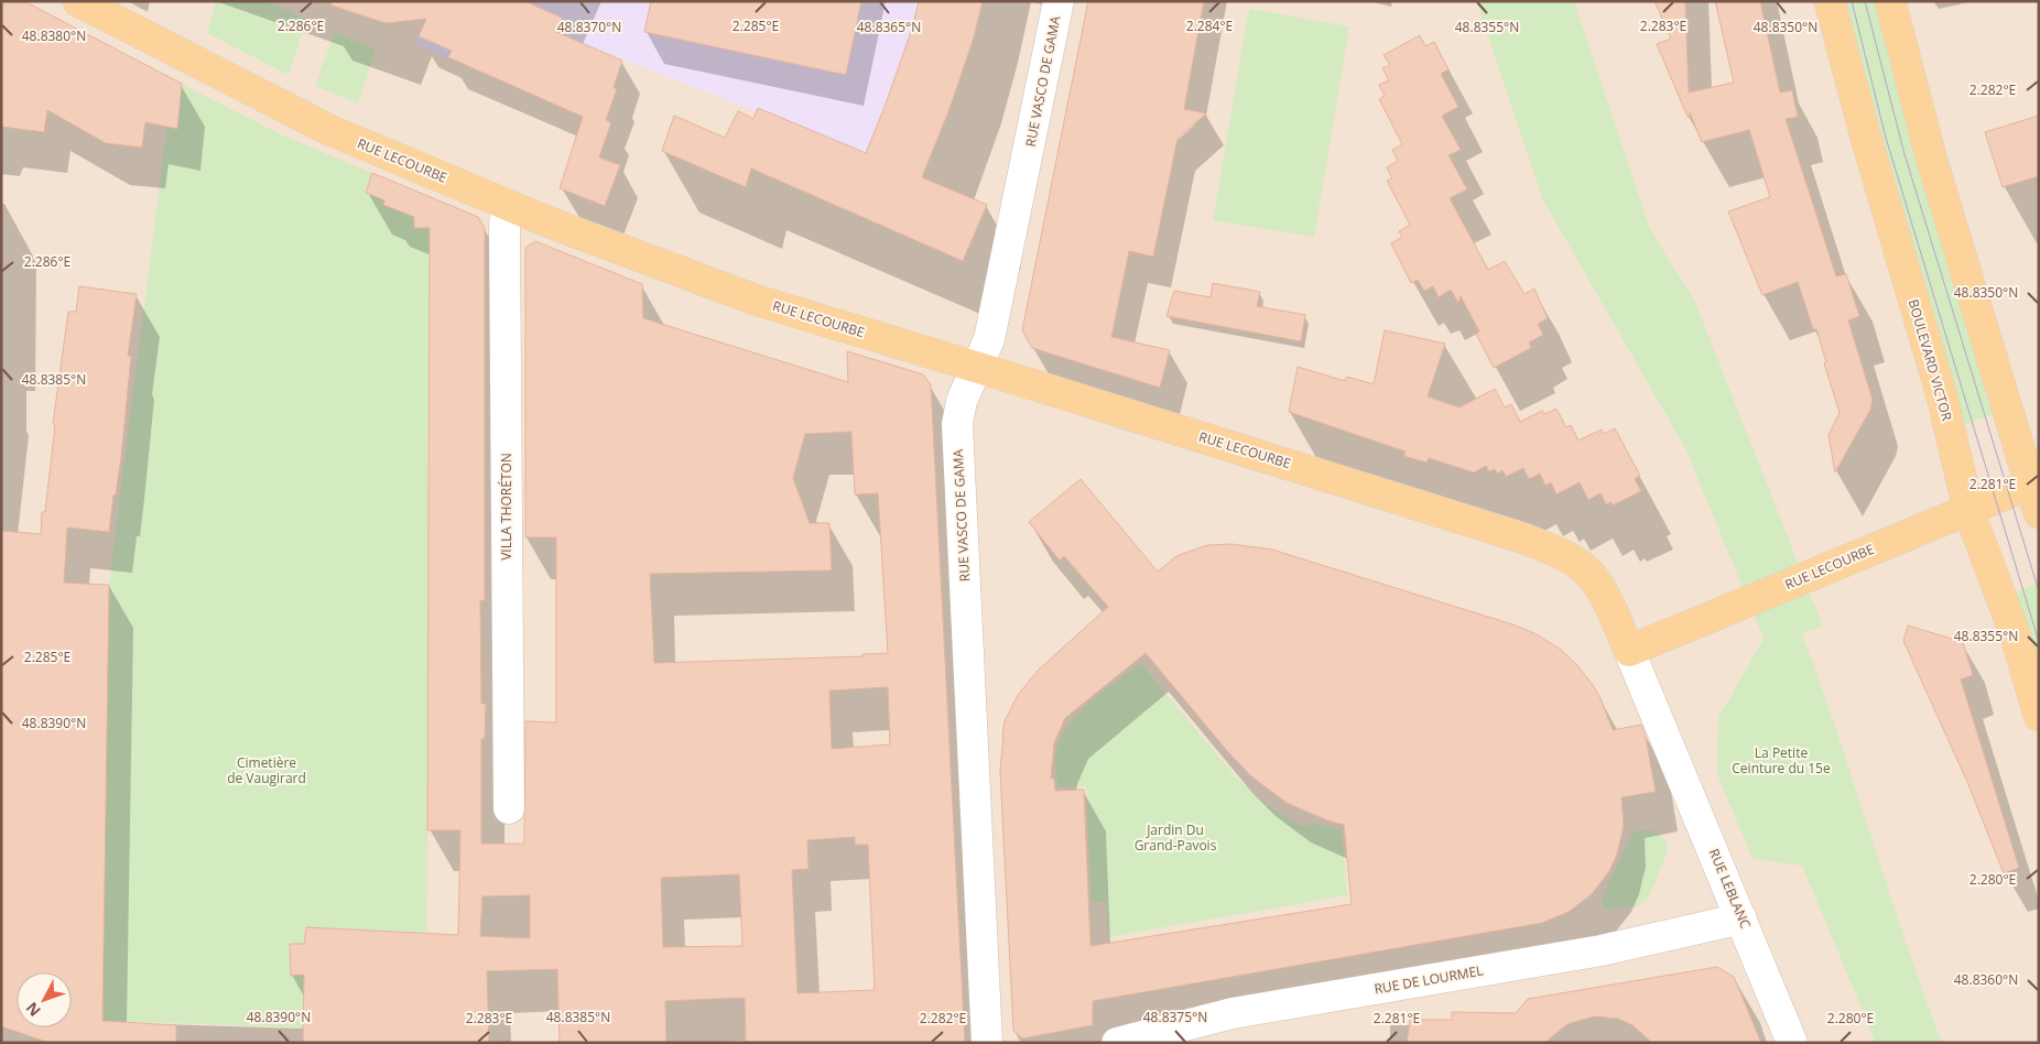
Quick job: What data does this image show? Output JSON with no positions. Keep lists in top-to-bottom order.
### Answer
{
  "streets": {
    "main road": ["RUE LECOURBE", "BOULEVARD VICTOR"],
    "street": [
      "RUE VASCO DE GAMA",
      "VILLA THORÉTON",
      "RUE LEBLANC",
      "RUE DE LOURMEL"
    ]
  },
  "crossings": [
    ["RUE VASCO DE GAMA", "RUE LECOURBE"],
    ["RUE LECOURBE", "BOULEVARD VICTOR"],
    ["RUE LECOURBE", "VILLA THORÉTON"],
    ["RUE LECOURBE", "RUE LEBLANC"],
    ["RUE LEBLANC", "RUE DE LOURMEL"]
  ],
  "parks": ["La Petite Ceinture du 15e", "Cimetière de Vaugirard", "Jardin Du Grand-Pavois"],
  "north": "bottom left",
  "coordinates": [
    "2.286°E",
    "2.285°E",
    "2.284°E",
    "2.283°E",
    "48.8370°N",
    "48.8365°N",
    "48.8355°N",
    "48.8350°N",
    "48.8380°N",
    "2.282°E",
    "48.8385°N",
    "2.281°E",
    "48.8390°N",
    "2.280°E",
    "48.8360°N",
    "48.8375°N"
  ]
}
